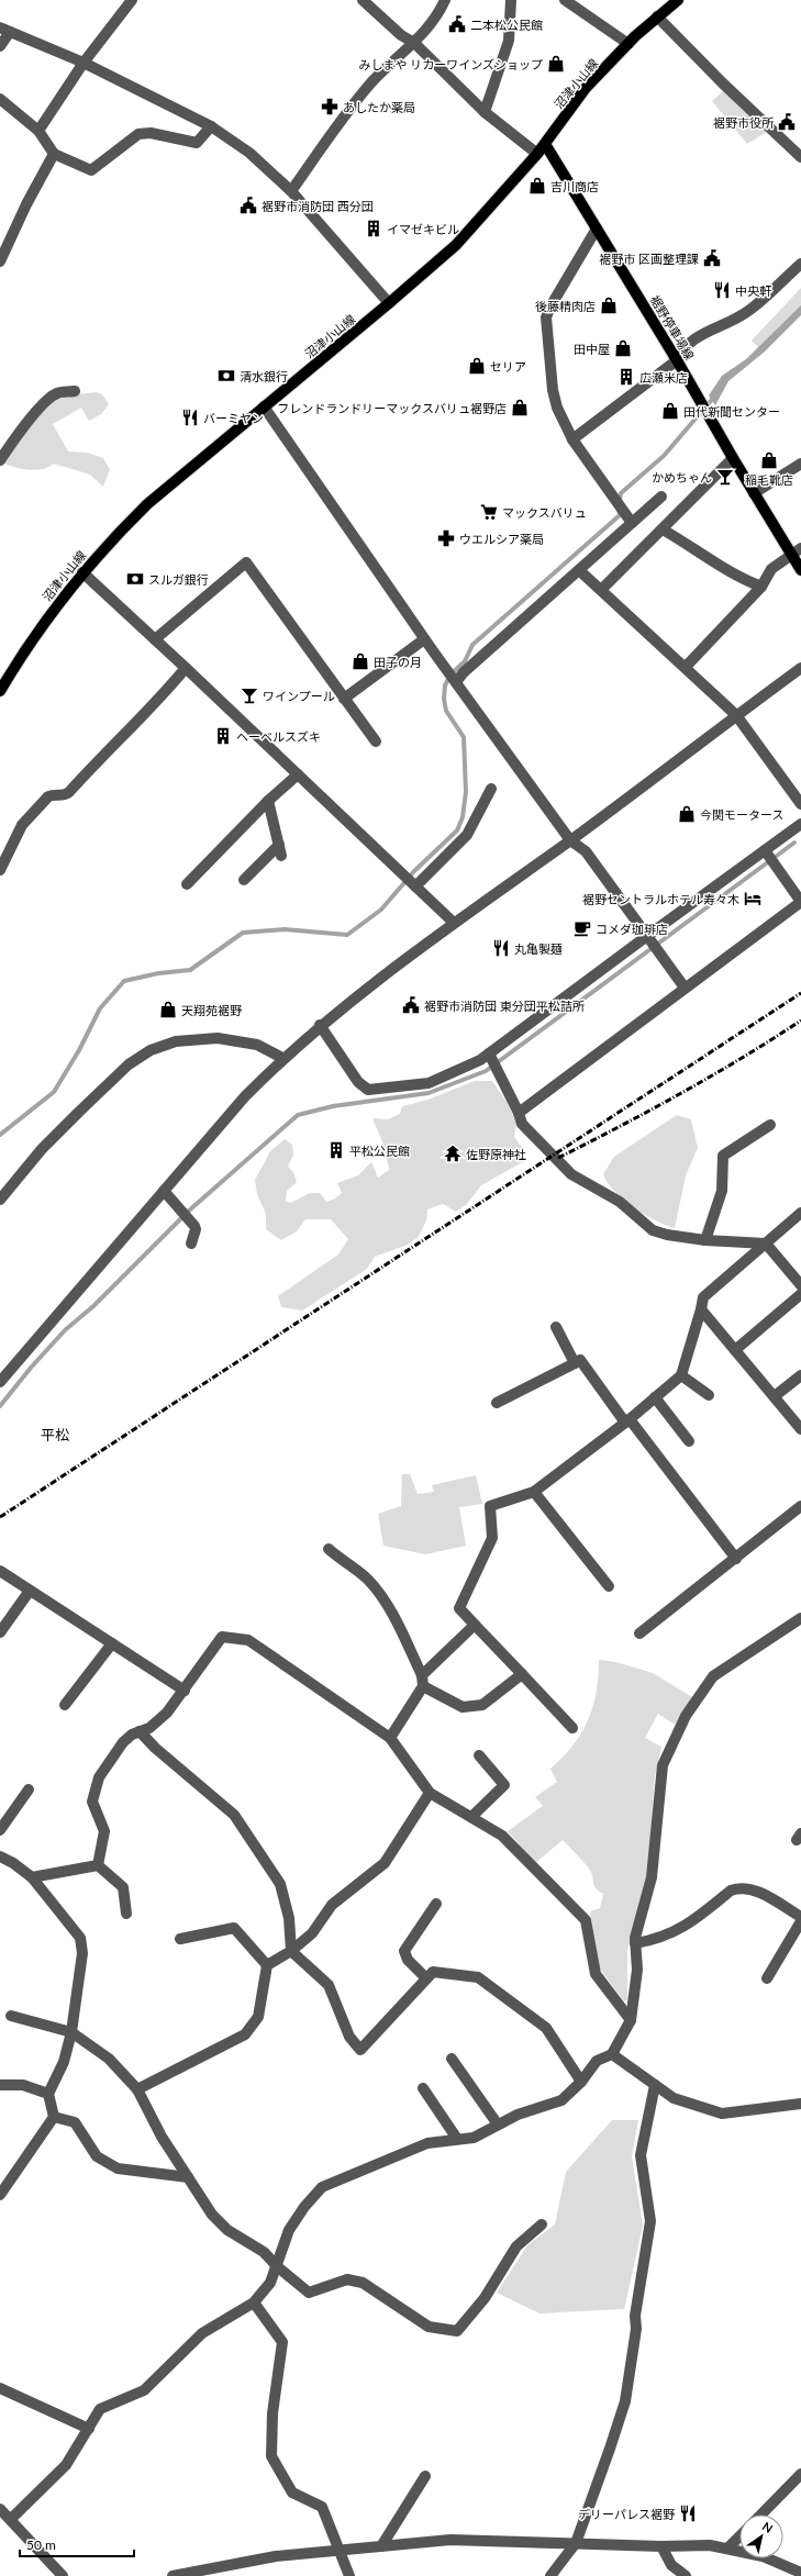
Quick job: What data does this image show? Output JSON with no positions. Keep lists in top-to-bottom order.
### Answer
{
  "streets": {
    "main road": ["沼津小山線", "裾野停車場線"]
  },
  "crossings": [
    ["沼津小山線", "裾野停車場線"]
  ],
  "districts": ["平松"],
  "places": {
    "public building": [
      "二本松公民館",
      "裾野市役所",
      "裾野市消防団 西分団",
      "裾野市 区画整理課",
      "裾野市消防団 東分団平松詰所"
    ],
    "shop": [
      "みしまや リカーワインズショップ",
      "吉川商店",
      "後藤精肉店",
      "田中屋",
      "セリア",
      "フレンドランドリーマックスバリュ裾野店",
      "田代新聞センター",
      "稲毛靴店",
      "田子の月",
      "今関モータース",
      "天翔苑裾野"
    ],
    "pharmacy": ["あしたか薬局", "ウエルシア薬局"],
    "building": [
      "イマゼキビル",
      "広瀬米店",
      "ヘーベルスズキ",
      "平松公民館"
    ],
    "restaurant": [
      "中央軒",
      "バーミヤン",
      "丸亀製麺",
      "デリーパレス裾野"
    ],
    "bank": ["清水銀行", "スルガ銀行"],
    "bar": ["かめちゃん", "ワインプール"],
    "supermarket": ["マックスバリュ"],
    "hotel": ["裾野セントラルホテル寿々木"],
    "cafe": ["コメダ珈琲店"],
    "temple": ["佐野原神社"]
  },
  "scale_bar": "50 m",
  "north": "top right"
}
